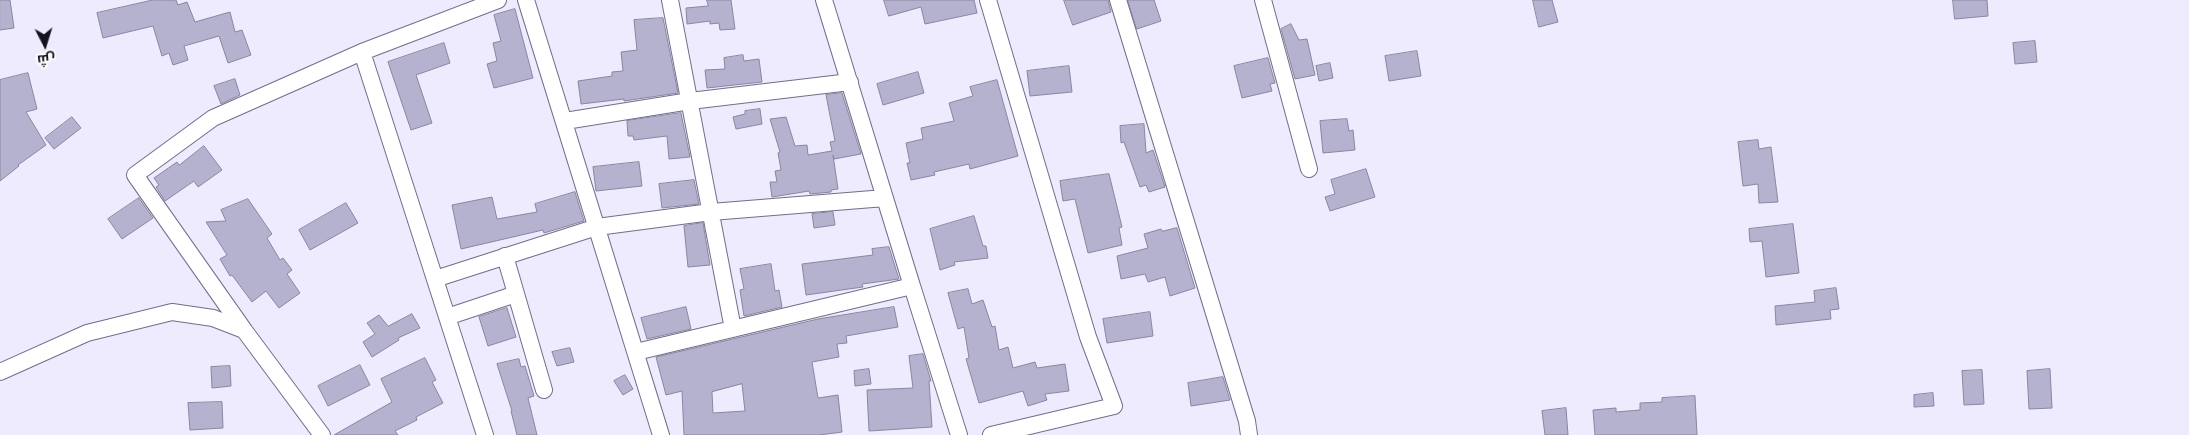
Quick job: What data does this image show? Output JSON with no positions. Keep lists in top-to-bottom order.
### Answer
{
  "north": "bottom"
}
